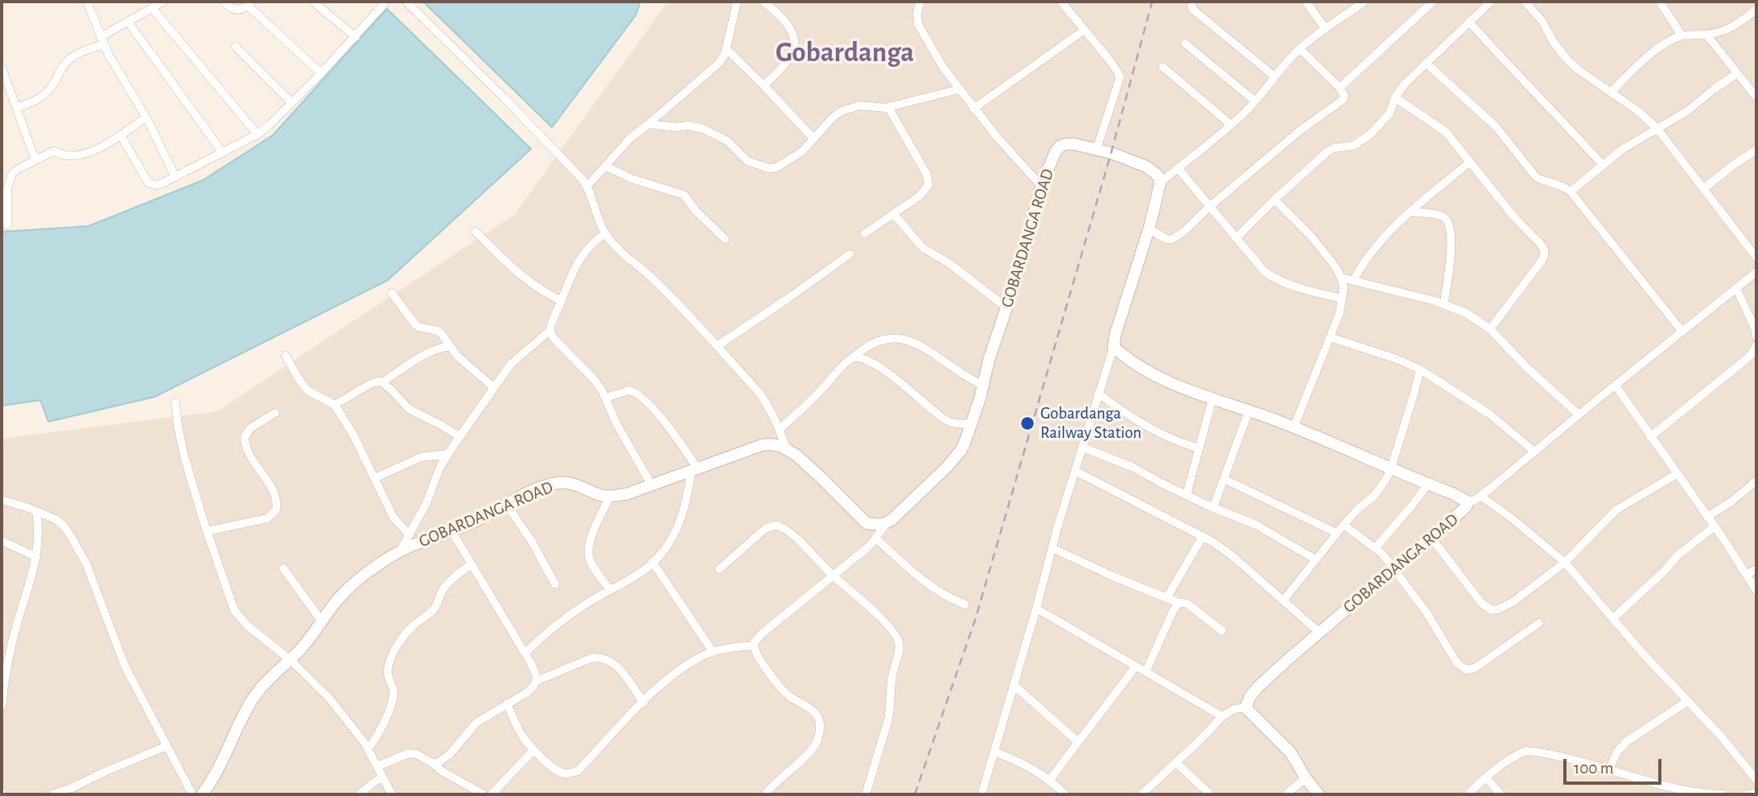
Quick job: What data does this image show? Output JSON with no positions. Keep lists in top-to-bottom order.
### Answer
{
  "streets": {
    "main road": ["GOBARDANGA ROAD"]
  },
  "districts": ["Gobardanga"],
  "places": ["Gobardanga Railway Station"],
  "scale_bar": "100 m"
}
